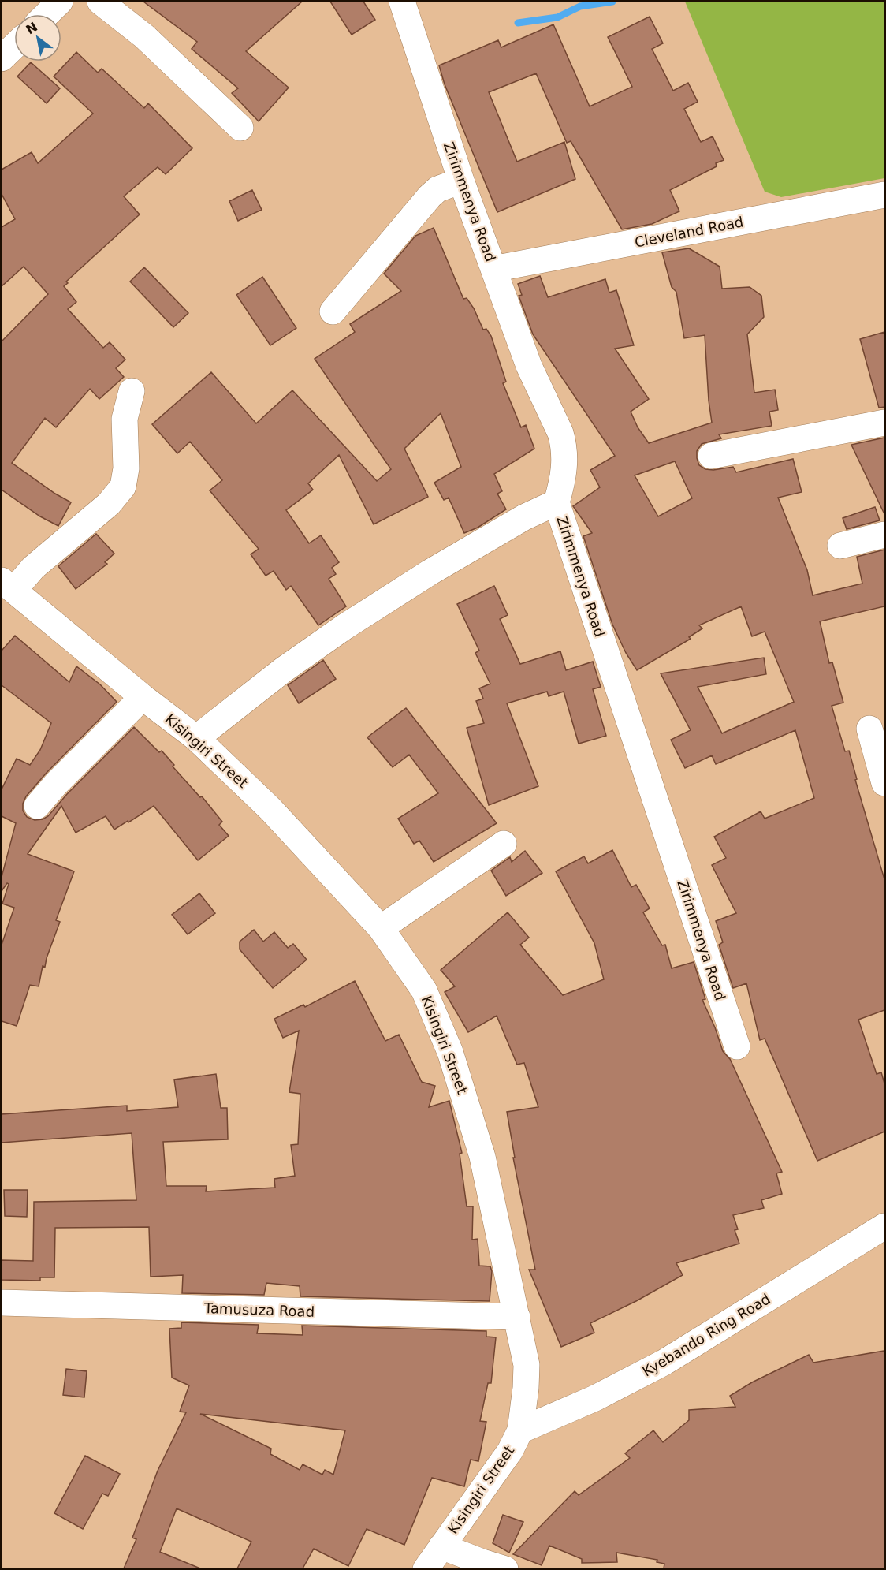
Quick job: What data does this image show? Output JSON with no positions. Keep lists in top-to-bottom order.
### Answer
{
  "streets": {
    "street": [
      "Zirimmenya Road",
      "Cleveland Road",
      "Kisingiri Street",
      "Tamusuza Road",
      "Kyebando Ring Road"
    ]
  },
  "crossings": [
    ["Zirimmenya Road", "Cleveland Road"],
    ["Kisingiri Street", "Tamusuza Road"],
    ["Kisingiri Street", "Kyebando Ring Road"]
  ],
  "north": "top left"
}
